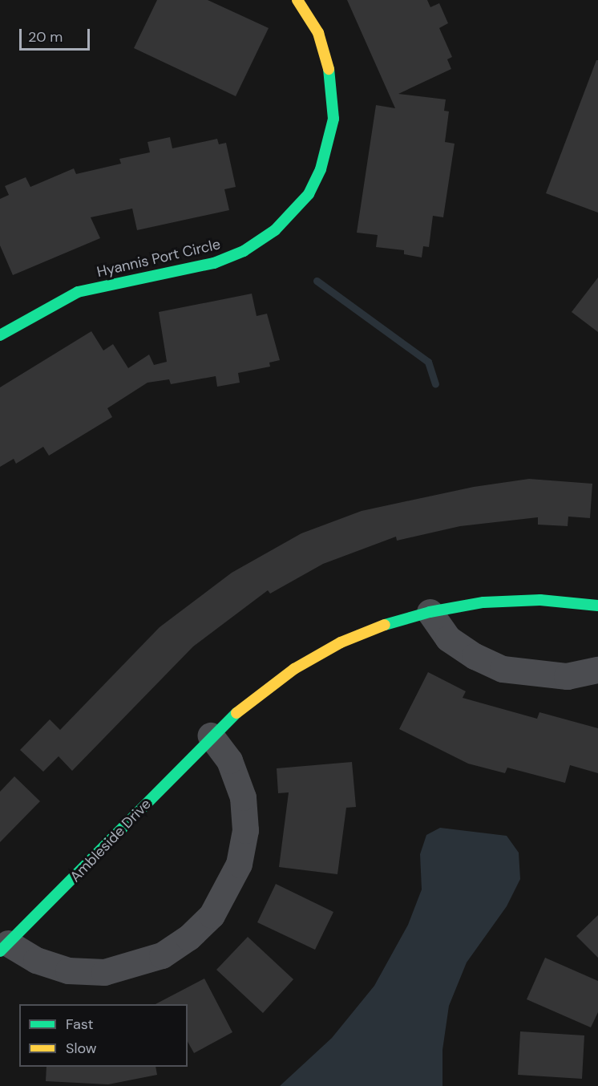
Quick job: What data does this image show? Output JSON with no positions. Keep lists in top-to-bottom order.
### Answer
{
  "streets": {
    "street": ["Hyannis Port Circle", "Ambleside Drive"]
  },
  "legend": ["Fast", "Slow"],
  "scale_bar": "20 m"
}
